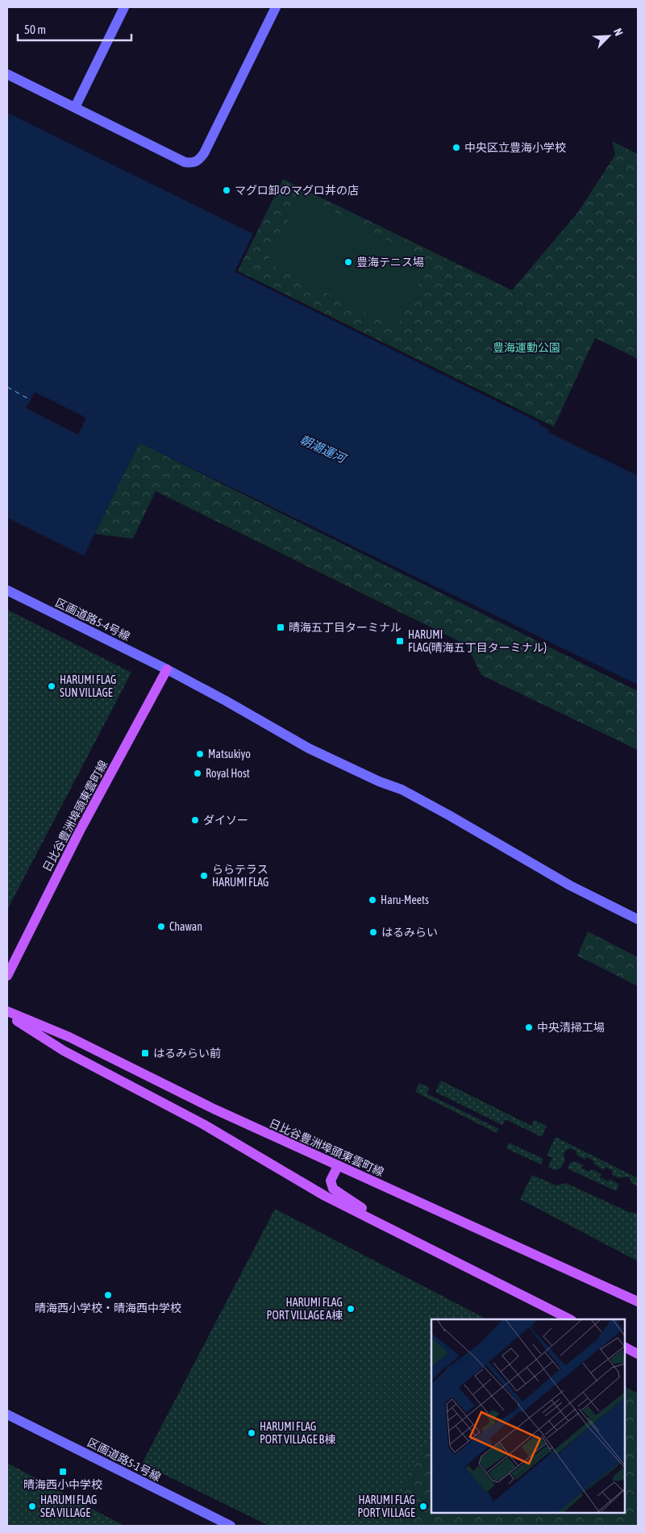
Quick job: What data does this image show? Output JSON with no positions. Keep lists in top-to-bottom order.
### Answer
{
  "streets": {
    "main road": ["日比谷豊洲埠頭東雲町線"],
    "street": ["区画道路5-4号線", "区画道路5-1号線"]
  },
  "crossings": [
    ["区画道路5-4号線", "日比谷豊洲埠頭東雲町線"]
  ],
  "water": ["朝潮運河"],
  "parks": ["豊海運動公園"],
  "places": {
    "other": [
      "中央区立豊海小学校",
      "マグロ卸のマグロ丼の店",
      "豊海テニス場",
      "HARUMI FLAG SUN VILLAGE",
      "Matsukiyo",
      "Royal Host",
      "ダイソー",
      "ららテラス HARUMI FLAG",
      "Haru-Meets",
      "Chawan",
      "はるみらい",
      "中央清掃工場",
      "晴海西小学校・晴海西中学校",
      "HARUMI FLAG PORT VILLAGE A棟",
      "HARUMI FLAG PORT VILLAGE B棟",
      "HARUMI FLAG SEA VILLAGE",
      "HARUMI FLAG PORT VILLAGE"
    ],
    "transit": [
      "晴海五丁目ターミナル",
      "HARUMI FLAG(晴海五丁目ターミナル)",
      "はるみらい前",
      "晴海西小中学校"
    ]
  },
  "scale_bar": "50 m",
  "north": "top right"
}
